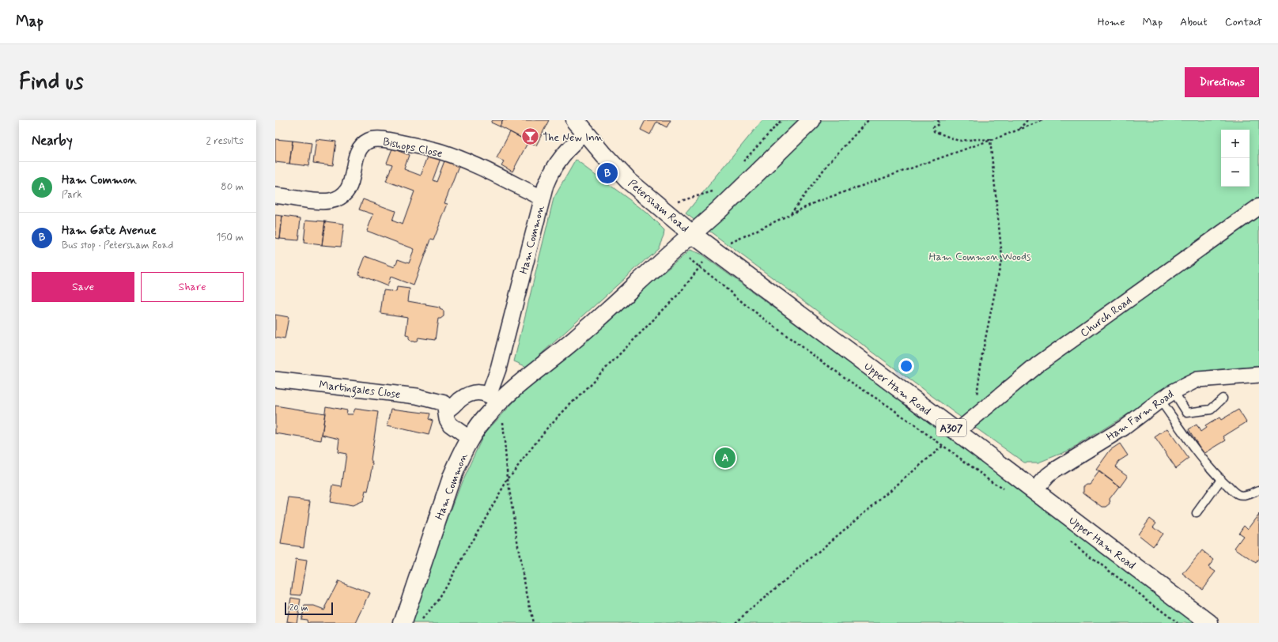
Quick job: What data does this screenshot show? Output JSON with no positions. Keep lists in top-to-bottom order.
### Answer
{
  "streets": {
    "main road": [
      "Petersham Road",
      "Ham Common",
      "Upper Ham Road",
      "A307"
    ],
    "street": [
      "Bishops Close",
      "Church Road",
      "Martingales Close",
      "Ham Farm Road"
    ]
  },
  "crossings": [
    ["Bishops Close", "Ham Common"],
    ["Petersham Road", "Ham Common"],
    ["Petersham Road", "Upper Ham Road"],
    ["Ham Common", "Upper Ham Road"],
    ["Ham Common", "Martingales Close"],
    ["Church Road", "Upper Ham Road"],
    ["Upper Ham Road", "Ham Farm Road"]
  ],
  "parks": ["Ham Common Woods"],
  "places": {
    "bar": ["The New Inn"]
  },
  "scale_bar": "20 m",
  "page": {
    "header": "Map",
    "nav": [
      "Home",
      "Map",
      "About",
      "Contact"
    ],
    "buttons": [
      "Directions",
      ["Save", "Share"]
    ],
    "title": "Find us",
    "heading": ["Nearby", "2 results"],
    "map_buttons": ["+", "−"],
    "list": [
      {
        "mark": "A",
        "name": "Ham Common",
        "note": "Park",
        "value": "80 m"
      },
      {
        "mark": "B",
        "name": "Ham Gate Avenue",
        "note": "Bus stop · Petersham Road",
        "value": "150 m"
      }
    ],
    "pins": ["B", "A"],
    "scale": "20 m"
  }
}
